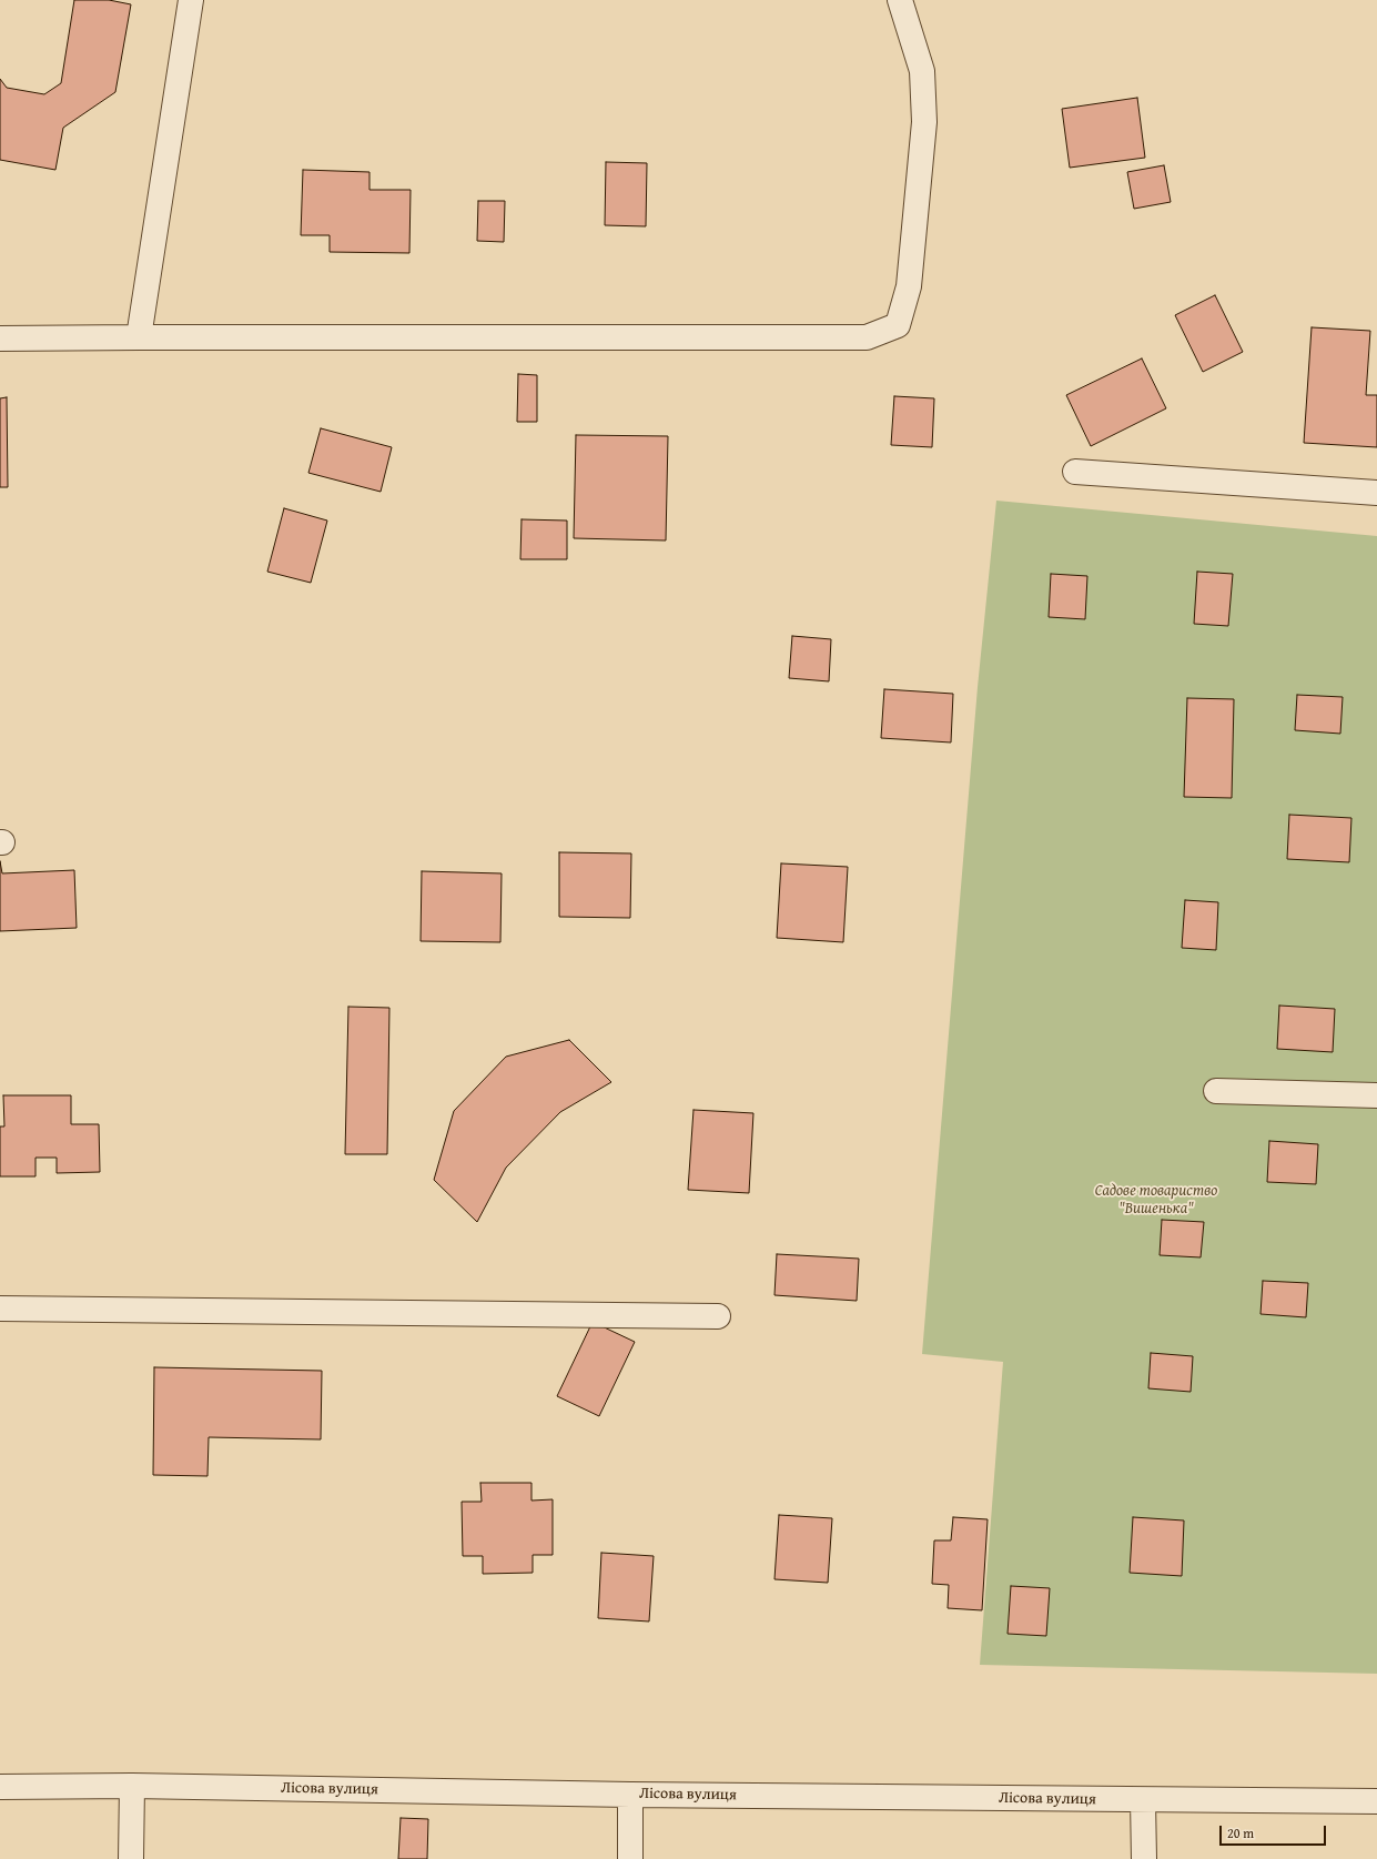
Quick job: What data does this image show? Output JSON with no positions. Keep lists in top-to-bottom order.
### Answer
{
  "streets": {
    "street": ["Лісова вулиця"]
  },
  "parks": ["Садове товариство \"Вишенька\""],
  "scale_bar": "20 m"
}
